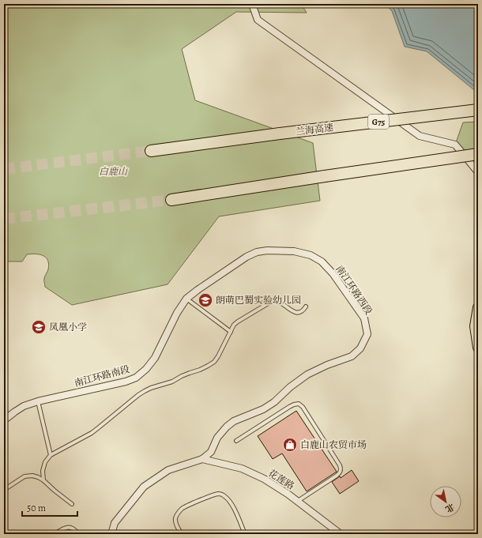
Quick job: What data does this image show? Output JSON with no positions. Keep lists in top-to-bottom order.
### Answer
{
  "streets": {
    "highway": ["G75", "兰海高速"],
    "street": ["南江环路西段", "南江环路南段", "花莲路"]
  },
  "crossings": [
    ["南江环路西段", "南江环路南段"],
    ["南江环路西段", "花莲路"]
  ],
  "parks": ["白鹿山"],
  "places": {
    "school or university": ["朗萌巴蜀实验幼儿园", "凤凰小学"],
    "shop": ["白鹿山农贸市场"]
  },
  "scale_bar": "50 m",
  "north": "bottom right"
}
